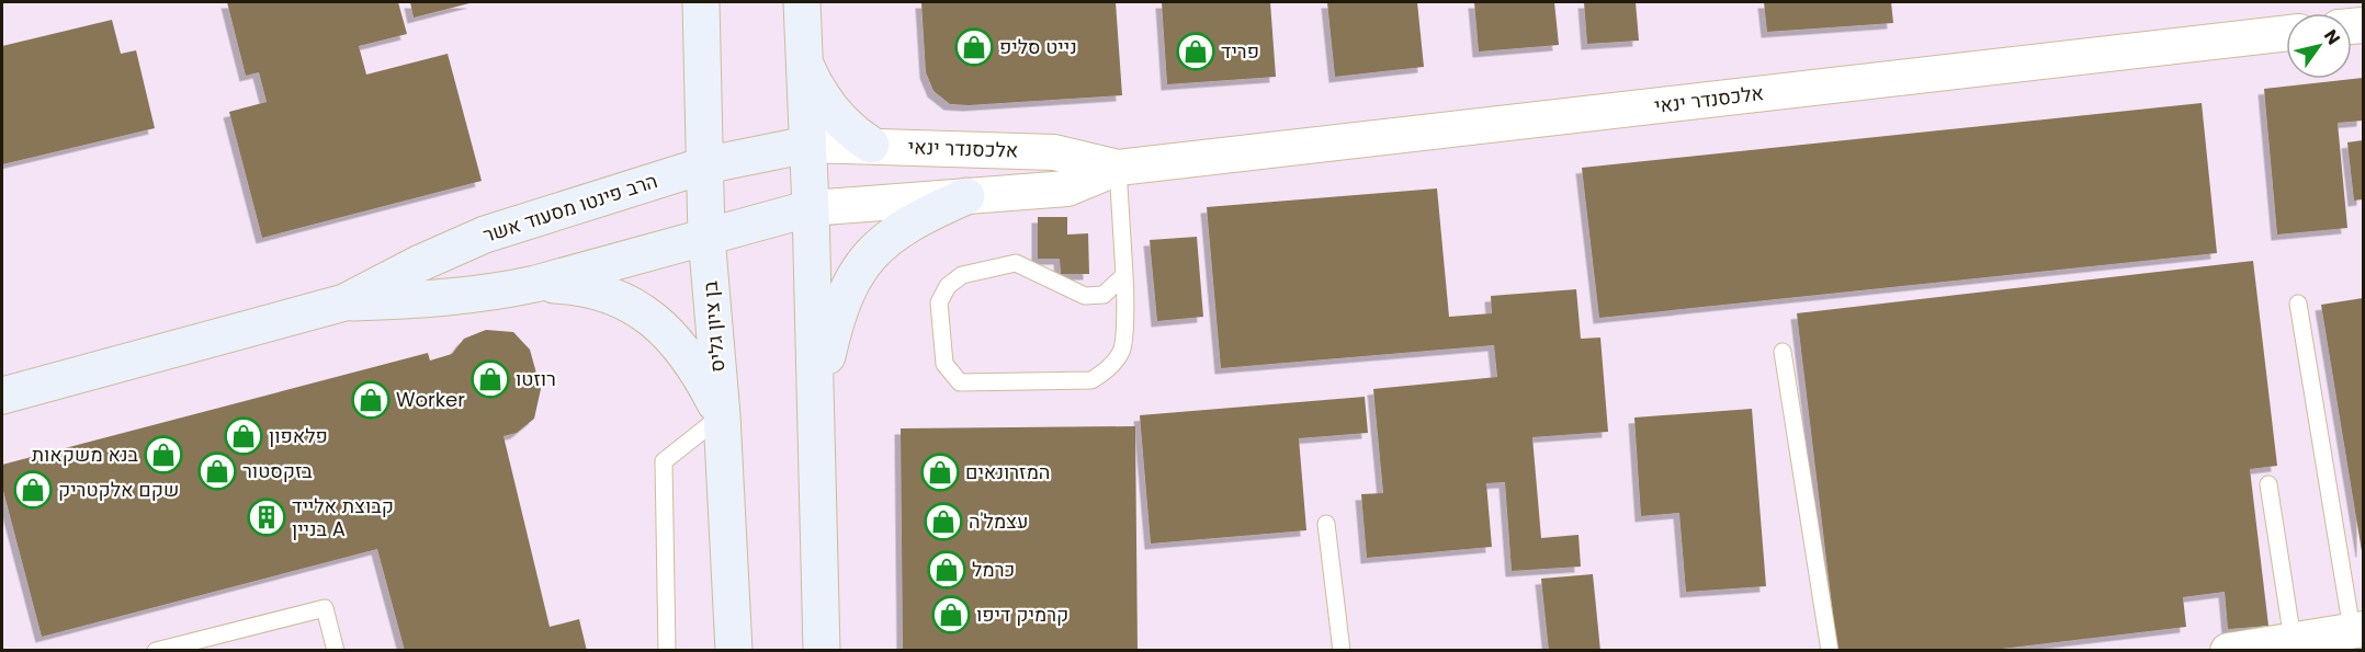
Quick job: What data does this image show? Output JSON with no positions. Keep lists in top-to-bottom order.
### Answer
{
  "streets": {
    "street": ["אלכסנדר ינאי", "הרב פינטו מסעוד אשר", "בן ציון גליס"]
  },
  "crossings": [
    ["אלכסנדר ינאי", "הרב פינטו מסעוד אשר"],
    ["הרב פינטו מסעוד אשר", "בן ציון גליס"]
  ],
  "places": {
    "shop": [
      "נייט סליפ",
      "פריד",
      "רוזטו",
      "Worker",
      "פלאפון",
      "בנא משקאות",
      "בזקסטור",
      "המזרונאים",
      "שקם אלקטריק",
      "עצמל'ה",
      "כרמל",
      "קרמיק דיפו"
    ],
    "building": ["קבוצת אלייד בניין A"]
  },
  "north": "top right"
}
